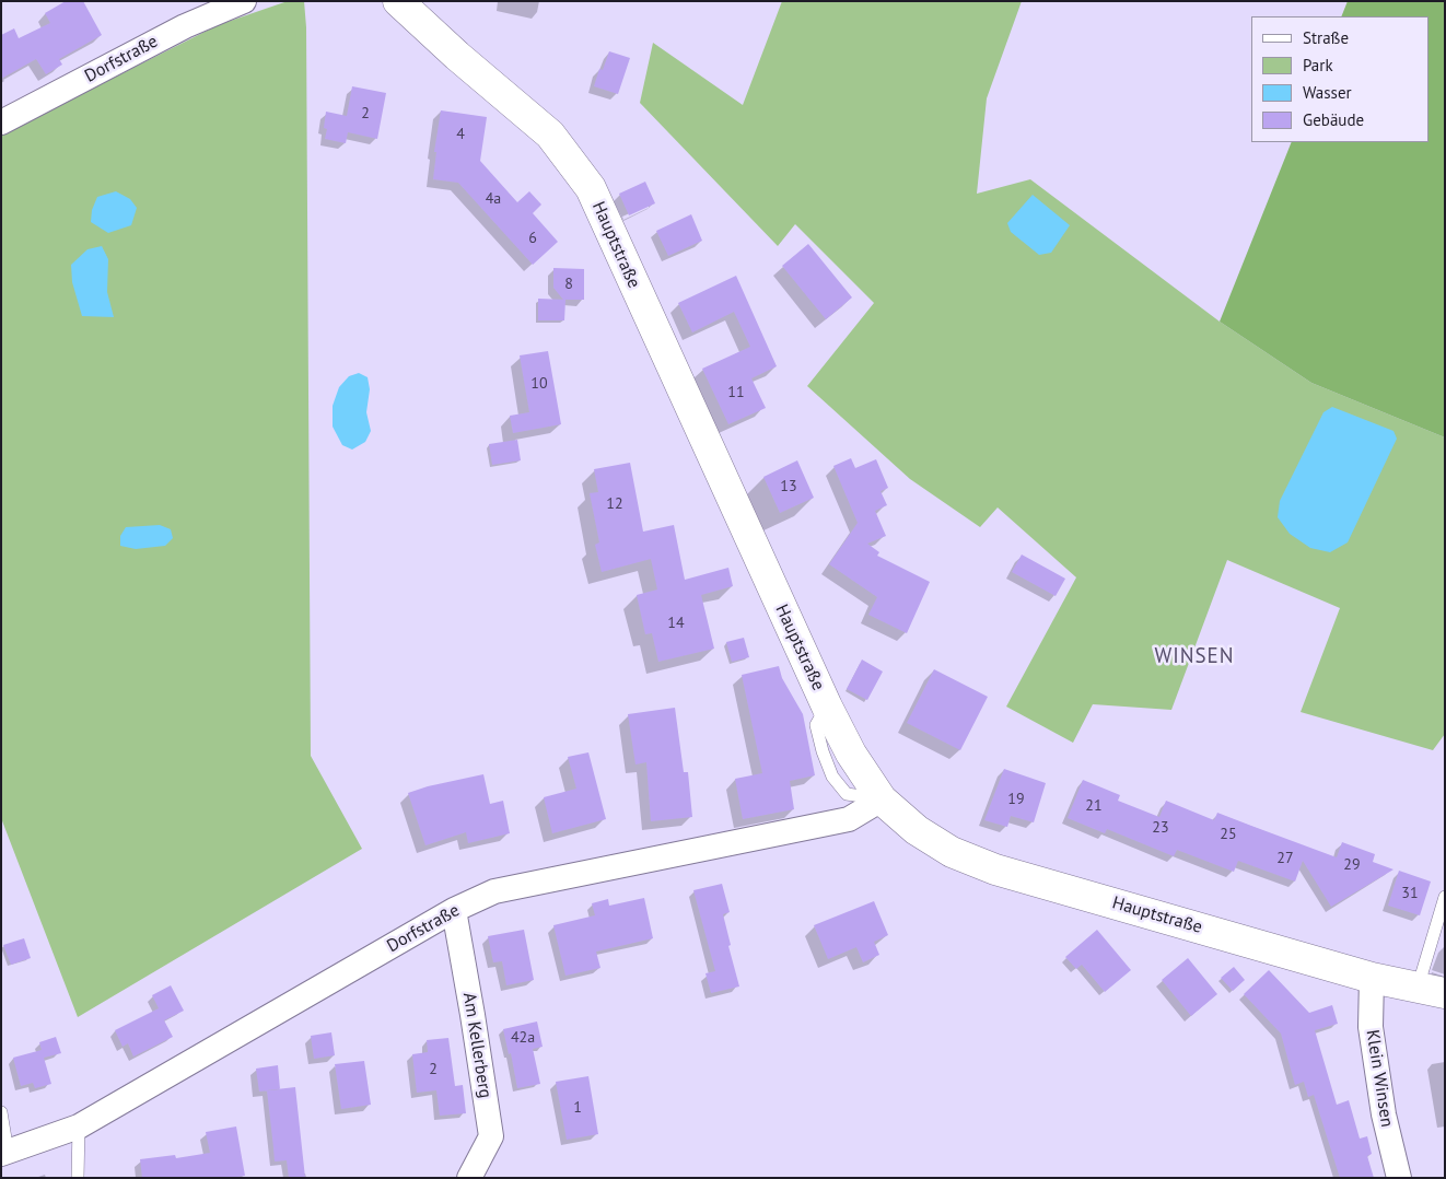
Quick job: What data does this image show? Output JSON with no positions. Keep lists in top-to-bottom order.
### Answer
{
  "streets": {
    "street": [
      "Dorfstraße",
      "Hauptstraße",
      "Am Kellerberg",
      "Klein Winsen"
    ]
  },
  "crossings": [
    ["Dorfstraße", "Hauptstraße"],
    ["Dorfstraße", "Am Kellerberg"],
    ["Hauptstraße", "Klein Winsen"]
  ],
  "districts": ["WINSEN"],
  "house_numbers": [
    "2",
    "4",
    "4a",
    "6",
    "8",
    "10",
    "11",
    "13",
    "12",
    "14",
    "19",
    "21",
    "23",
    "25",
    "27",
    "29",
    "31",
    "42a",
    "2",
    "1"
  ],
  "legend": [
    "Straße",
    "Park",
    "Wasser",
    "Gebäude"
  ]
}
